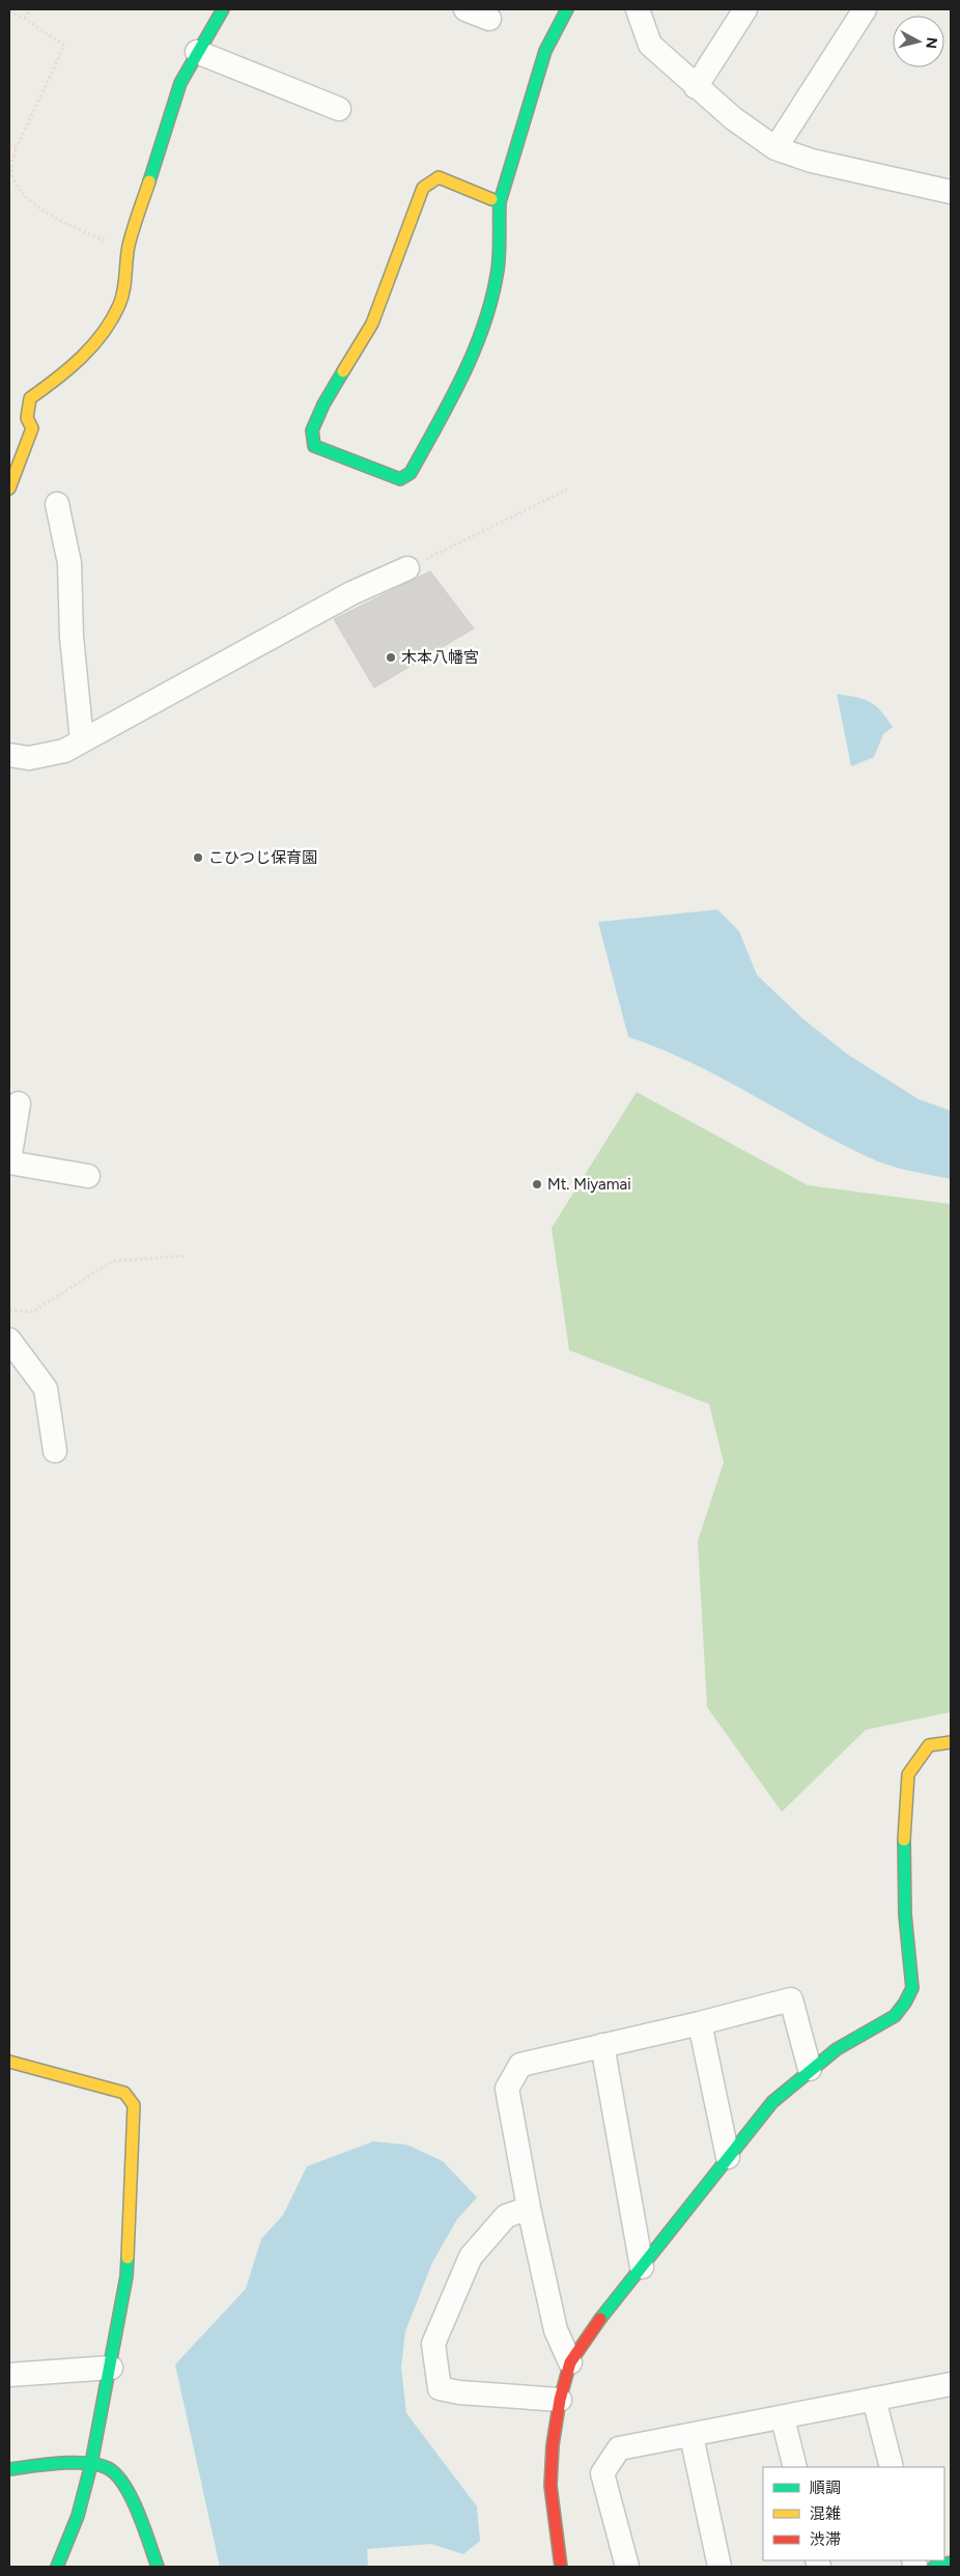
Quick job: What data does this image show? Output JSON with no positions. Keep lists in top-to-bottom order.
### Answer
{
  "places": ["木本八幡宮", "こひつじ保育園", "Mt. Miyamai"],
  "legend": ["順調", "混雑", "渋滞"],
  "north": "right"
}
